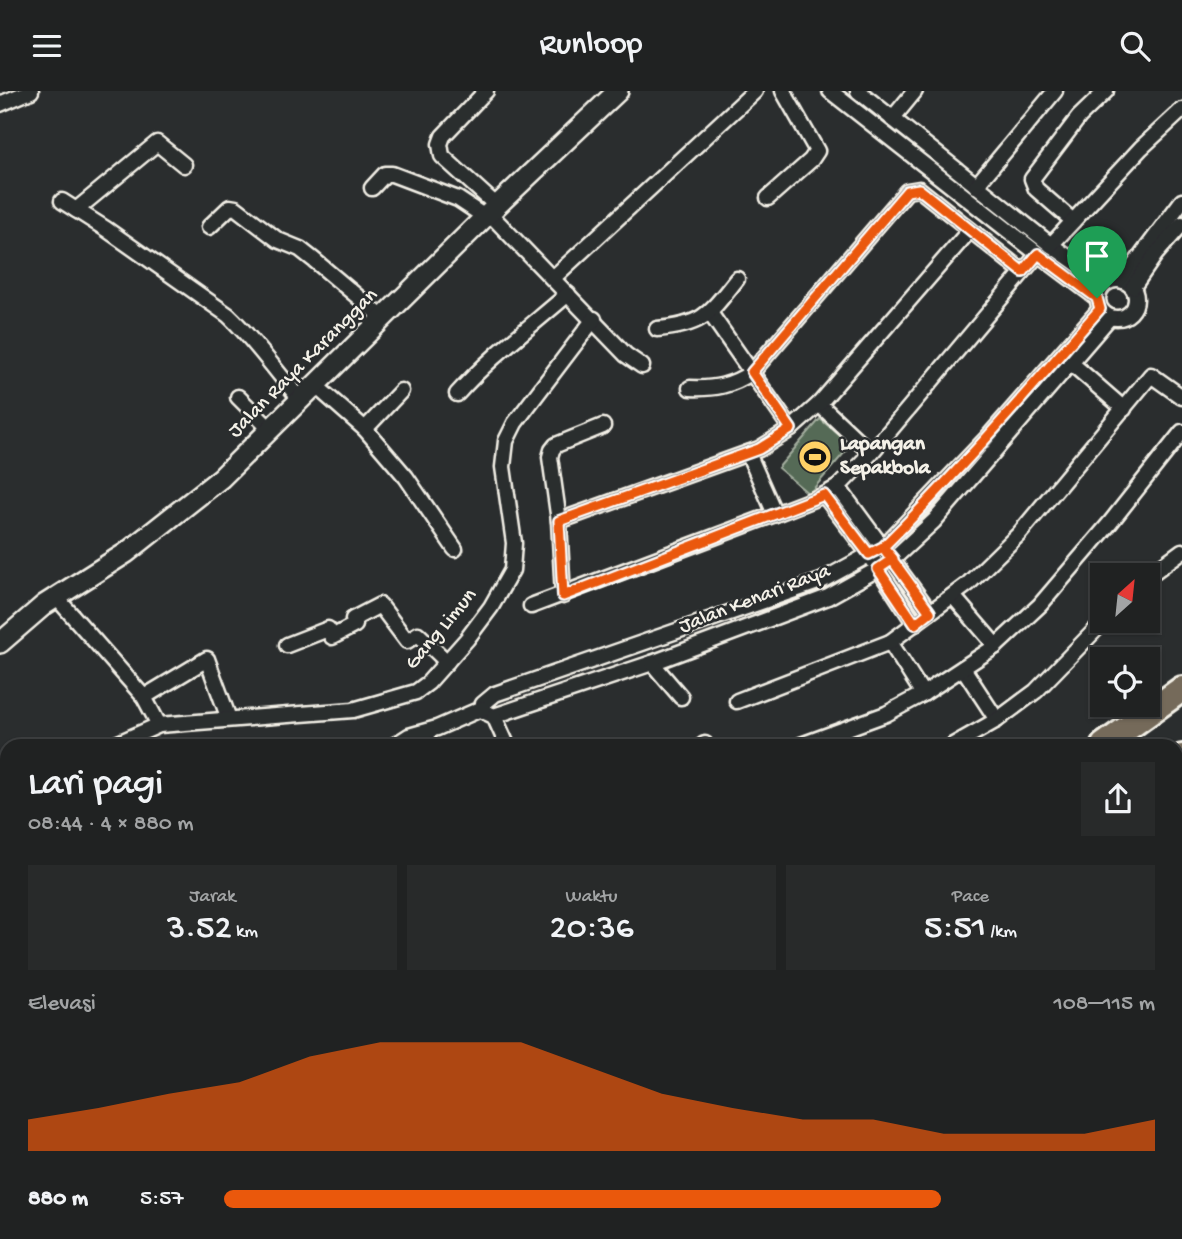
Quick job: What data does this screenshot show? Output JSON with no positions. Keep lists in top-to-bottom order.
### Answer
{
  "streets": {
    "street": ["Jalan Raya Karanggan", "Jalan Kenari Raya", "Gang Limun"]
  },
  "places": {
    "sports": ["Lapangan Sepakbola"]
  },
  "north": "top right",
  "page": {
    "header": "Runloop",
    "heading": ["Lari pagi", "08:44 · 4 × 880 m"],
    "stats": [
      ["Jarak", "3.52 km"],
      ["Waktu", "20:36"],
      ["Pace", "5:51 /km"]
    ],
    "chart": ["Elevasi", "108–115 m"],
    "list": [
      {
        "name": "880 m",
        "note": "5:57"
      }
    ]
  }
}
